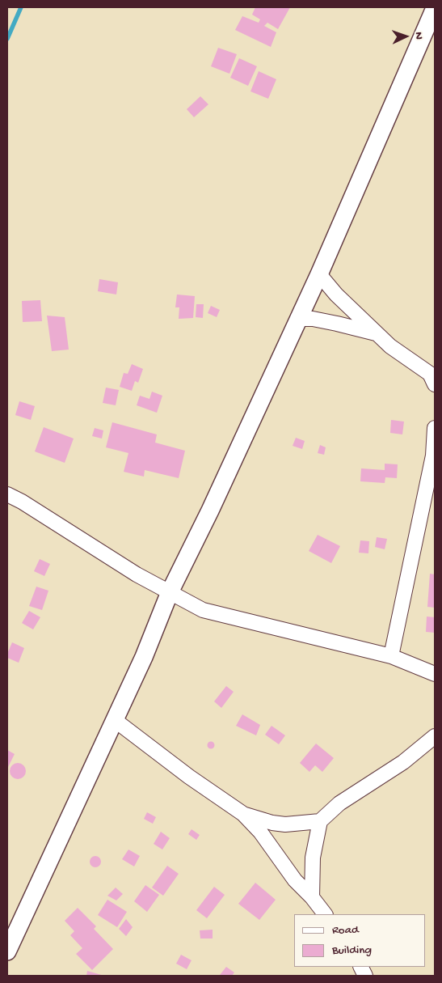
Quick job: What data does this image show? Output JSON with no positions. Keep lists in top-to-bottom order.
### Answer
{
  "legend": ["Road", "Building"],
  "north": "right"
}
